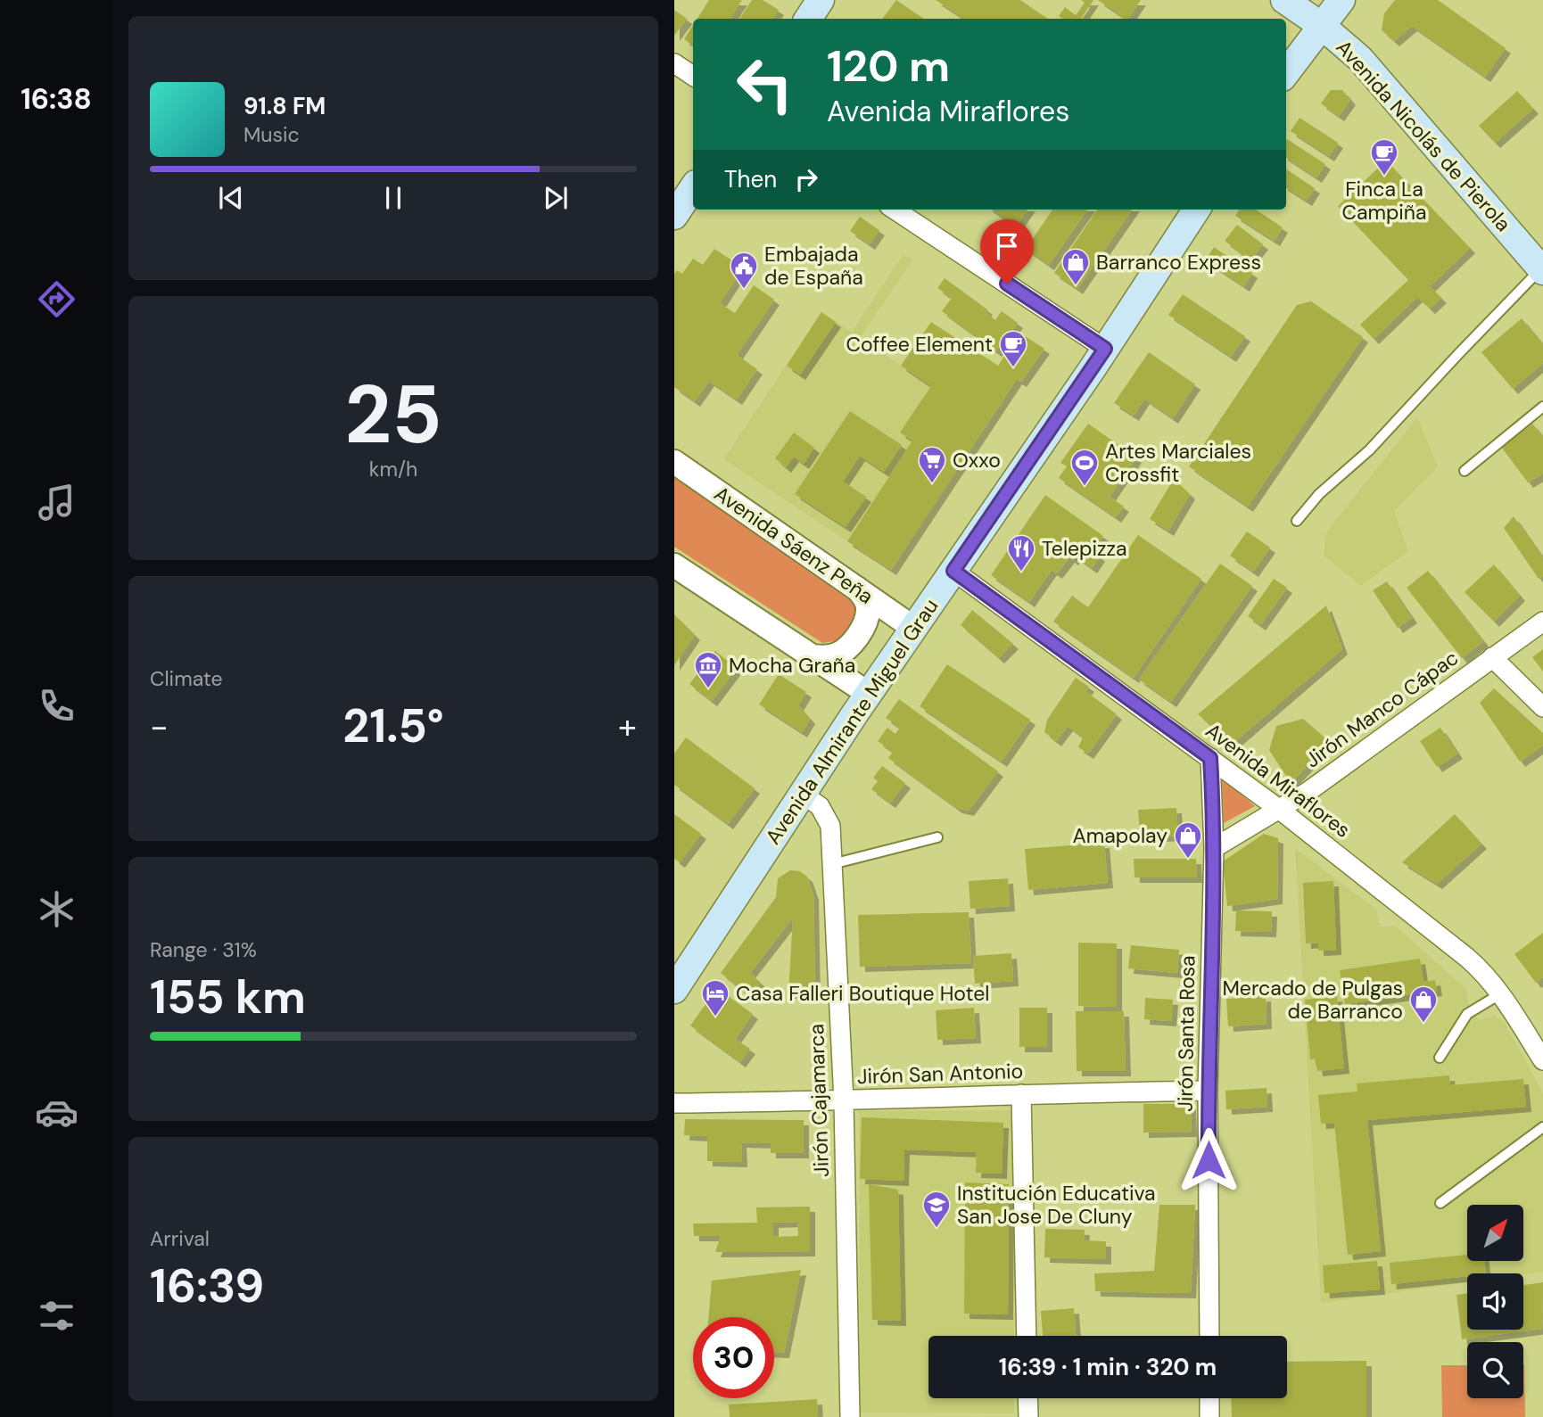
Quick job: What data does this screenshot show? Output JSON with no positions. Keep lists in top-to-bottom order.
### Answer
{
  "streets": {
    "main road": ["Avenida Nicolás de Pierola", "Avenida Almirante Miguel Grau"],
    "street": [
      "Avenida Sáenz Peña",
      "Jirón Manco Cápac",
      "Avenida Miraflores",
      "Jirón Santa Rosa",
      "Jirón San Antonio",
      "Jirón Cajamarca"
    ]
  },
  "crossings": [
    ["Avenida Sáenz Peña", "Avenida Almirante Miguel Grau"],
    ["Jirón Manco Cápac", "Avenida Miraflores"],
    ["Jirón Manco Cápac", "Jirón Santa Rosa"],
    ["Avenida Almirante Miguel Grau", "Avenida Miraflores"],
    ["Avenida Almirante Miguel Grau", "Jirón Cajamarca"],
    ["Avenida Miraflores", "Jirón Santa Rosa"],
    ["Jirón Santa Rosa", "Jirón San Antonio"],
    ["Jirón San Antonio", "Jirón Cajamarca"]
  ],
  "places": {
    "cafe": ["Finca La Campiña", "Coffee Element"],
    "shop": ["Barranco Express", "Amapolay", "Mercado de Pulgas de Barranco"],
    "public building": ["Embajada de España"],
    "supermarket": ["Oxxo"],
    "sports": ["Artes Marciales Crossfit"],
    "restaurant": ["Telepizza"],
    "museum": ["Mocha Graña"],
    "hotel": ["Casa Falleri Boutique Hotel"],
    "school or university": ["Institución Educativa San Jose De Cluny"]
  },
  "north": "top right",
  "page": {
    "tabs": "16:38",
    "turn": ["120 m", "Avenida Miraflores"],
    "song": ["91.8 FM", "Music"],
    "then": "Then",
    "tile": [
      ["25", "km/h"],
      "Climate",
      ["Range · 31%", "155 km"],
      ["Arrival", "16:39"]
    ],
    "heat": ["−", "21.5°", "+"],
    "limit": "30",
    "trip": "16:39 · 1 min · 320 m"
  }
}
